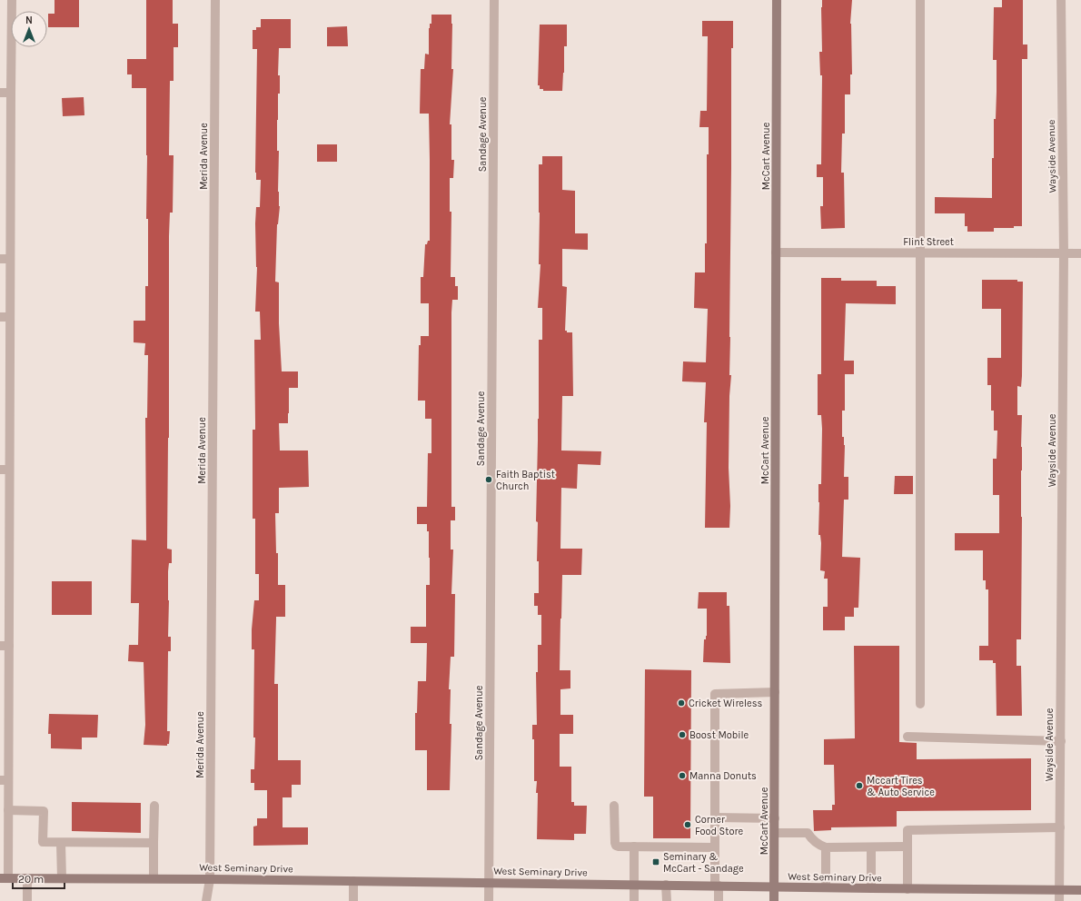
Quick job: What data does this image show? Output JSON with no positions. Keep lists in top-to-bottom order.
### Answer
{
  "streets": {
    "main road": ["McCart Avenue", "West Seminary Drive"],
    "street": [
      "Sandage Avenue",
      "Merida Avenue",
      "Wayside Avenue",
      "Flint Street"
    ]
  },
  "crossings": [
    ["Sandage Avenue", "West Seminary Drive"],
    ["Merida Avenue", "West Seminary Drive"],
    ["McCart Avenue", "Flint Street"],
    ["McCart Avenue", "West Seminary Drive"],
    ["Wayside Avenue", "Flint Street"],
    ["Wayside Avenue", "West Seminary Drive"]
  ],
  "places": {
    "other": [
      "Faith Baptist Church",
      "Cricket Wireless",
      "Boost Mobile",
      "Manna Donuts",
      "Mccart Tires & Auto Service",
      "Corner Food Store"
    ],
    "transit": ["Seminary & McCart - Sandage"]
  },
  "scale_bar": "20 m",
  "north": "top"
}
